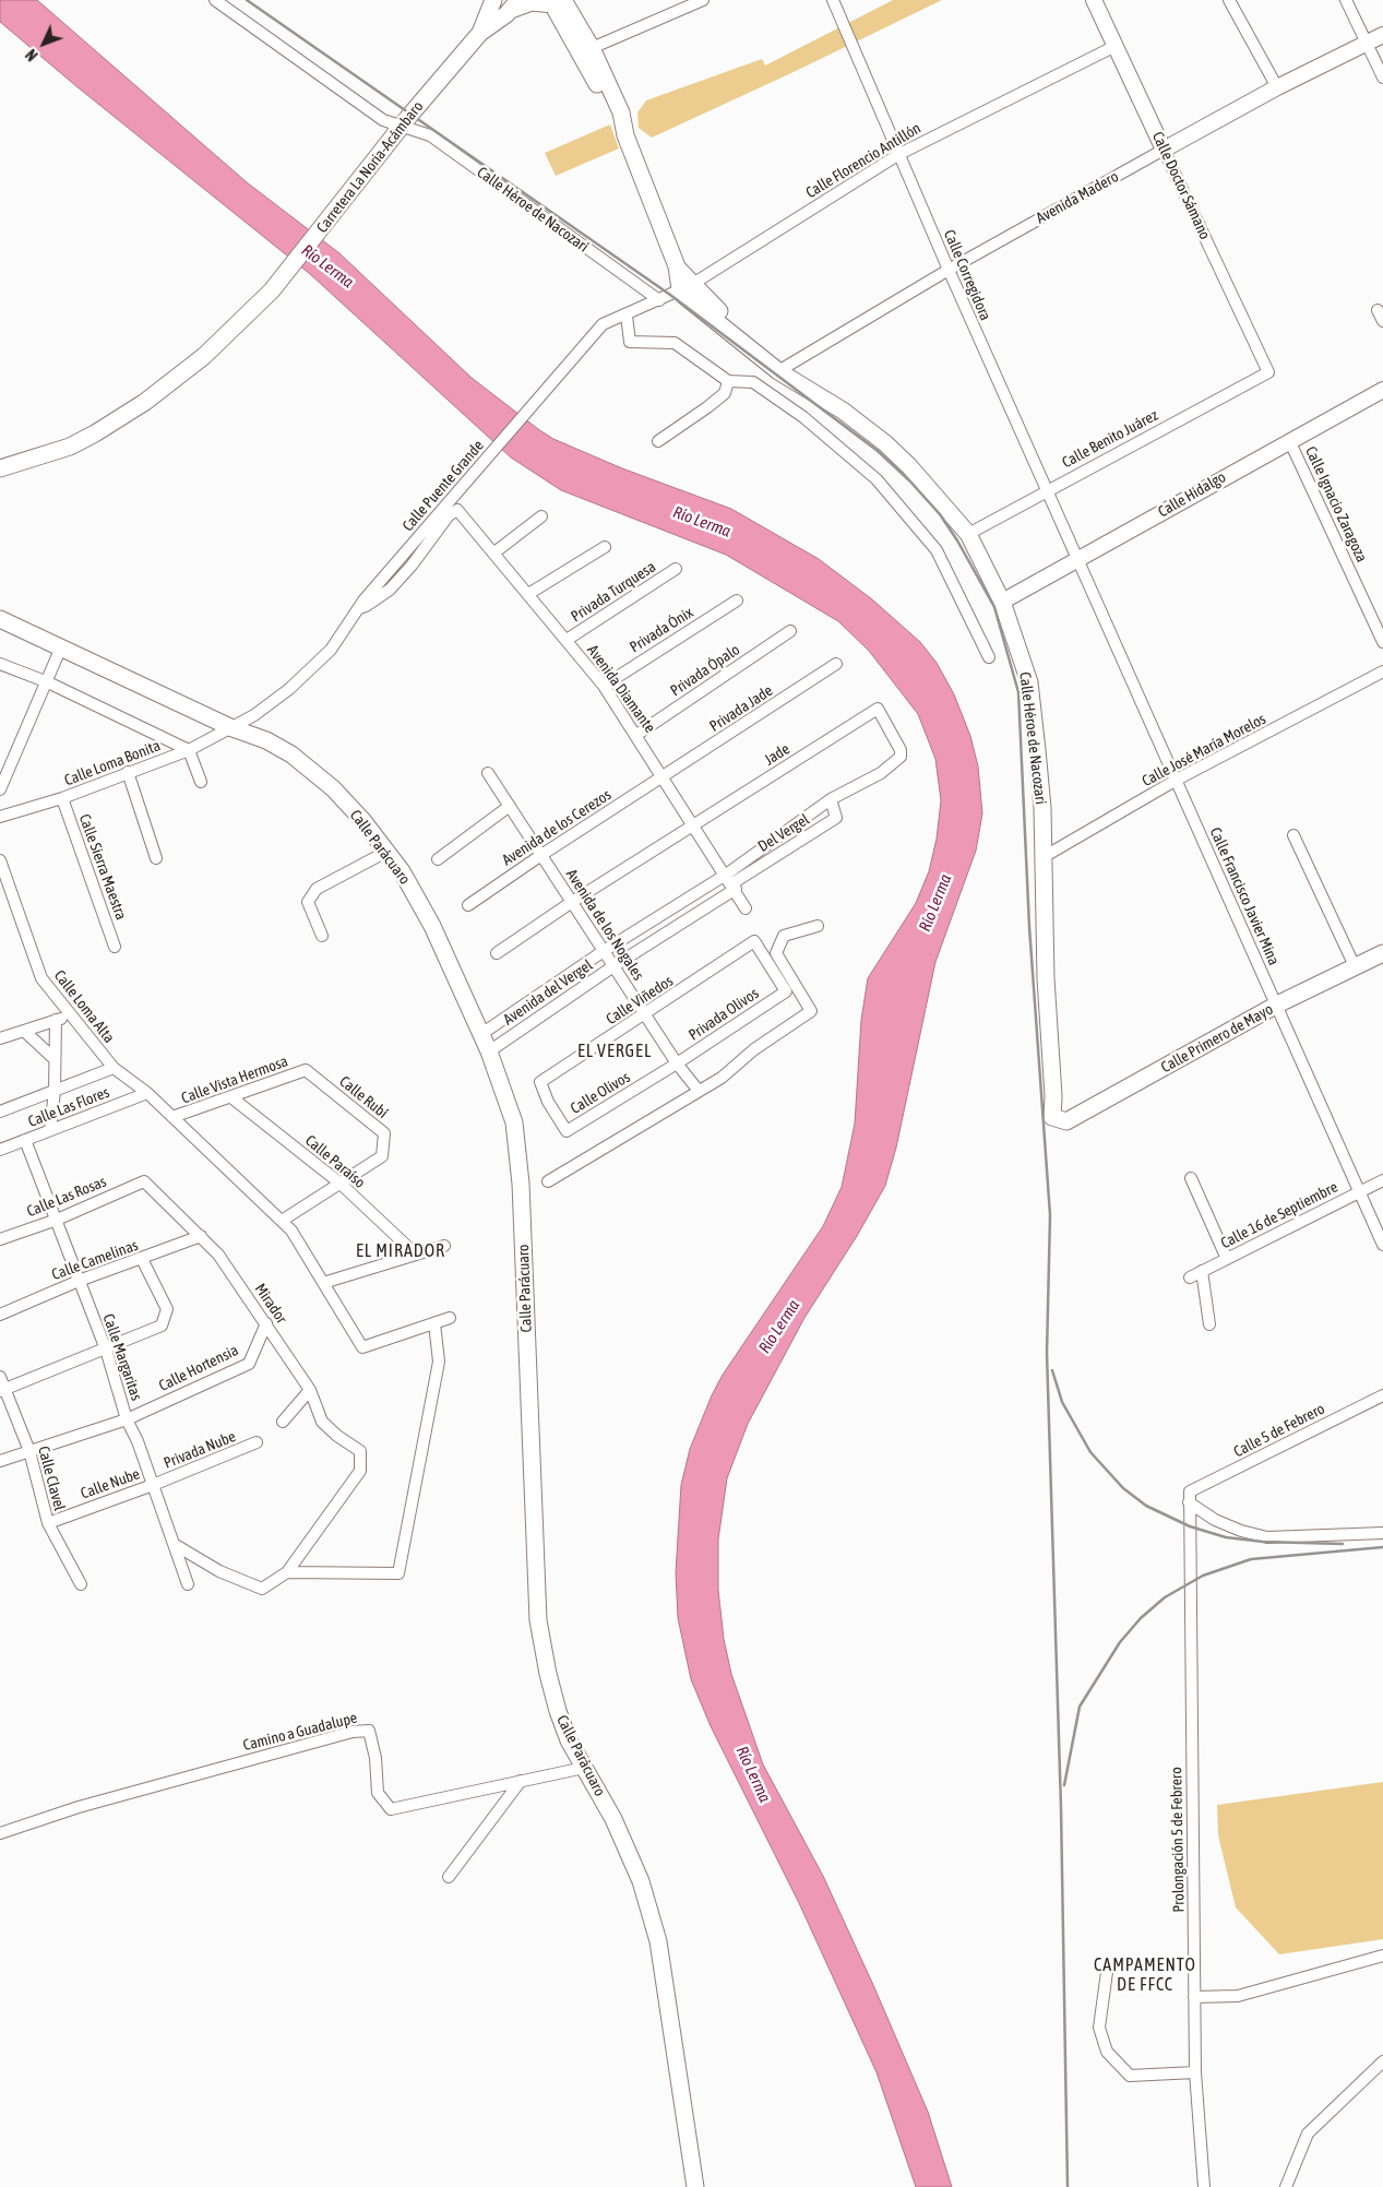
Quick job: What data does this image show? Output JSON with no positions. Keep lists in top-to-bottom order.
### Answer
{
  "streets": {
    "main road": [
      "Carretera La Noria-Acámbaro",
      "Calle Héroe de Nacozari",
      "Calle Parácuaro",
      "Calle Primero de Mayo"
    ],
    "street": [
      "Calle Florencio Antillón",
      "Calle Doctor Sámano",
      "Avenida Madero",
      "Calle Corregidora",
      "Calle Benito Juárez",
      "Calle Puente Grande",
      "Calle Hidalgo",
      "Calle Ignacio Zaragoza",
      "Privada Turquesa",
      "Privada Ónix",
      "Privada Ópalo",
      "Avenida Diamante",
      "Privada Jade",
      "Calle José María Morelos",
      "Jade",
      "Calle Loma Bonita",
      "Avenida de los Cerezos",
      "Del Vergel",
      "Calle Sierra Maestra",
      "Calle Francisco Javier Mina",
      "Avenida de los Nogales",
      "Avenida del Vergel",
      "Calle Viñedos",
      "Calle Loma Alta",
      "Privada Olivos",
      "Calle Vista Hermosa",
      "Calle Olivos",
      "Calle Rubí",
      "Calle Las Flores",
      "Calle Paraíso",
      "Calle Las Rosas",
      "Calle 16 de Septiembre",
      "Calle Camelinas",
      "Mirador",
      "Calle Margaritas",
      "Calle Hortensia",
      "Calle 5 de Febrero",
      "Privada Nube",
      "Calle Clavel",
      "Calle Nube",
      "Camino a Guadalupe",
      "Prolongación 5 de Febrero"
    ]
  },
  "crossings": [
    ["Calle Florencio Antillón", "Calle Doctor Sámano"],
    ["Calle Florencio Antillón", "Calle Héroe de Nacozari"],
    ["Calle Florencio Antillón", "Calle Corregidora"],
    ["Calle Florencio Antillón", "Calle Puente Grande"],
    ["Carretera La Noria-Acámbaro", "Calle Héroe de Nacozari"],
    ["Calle Doctor Sámano", "Avenida Madero"],
    ["Calle Doctor Sámano", "Calle Benito Juárez"],
    ["Avenida Madero", "Calle Héroe de Nacozari"],
    ["Avenida Madero", "Calle Corregidora"],
    ["Calle Héroe de Nacozari", "Calle Benito Juárez"],
    ["Calle Héroe de Nacozari", "Calle Puente Grande"],
    ["Calle Héroe de Nacozari", "Calle Hidalgo"],
    ["Calle Héroe de Nacozari", "Calle José María Morelos"],
    ["Calle Héroe de Nacozari", "Calle Primero de Mayo"],
    ["Calle Corregidora", "Calle Benito Juárez"],
    ["Calle Corregidora", "Calle Hidalgo"],
    ["Calle Corregidora", "Calle Francisco Javier Mina"],
    ["Calle Puente Grande", "Avenida Diamante"],
    ["Calle Puente Grande", "Calle Loma Bonita"],
    ["Calle Puente Grande", "Calle Parácuaro"],
    ["Calle Hidalgo", "Calle Ignacio Zaragoza"],
    ["Calle Hidalgo", "Calle Francisco Javier Mina"],
    ["Privada Turquesa", "Avenida Diamante"],
    ["Privada Ónix", "Avenida Diamante"],
    ["Privada Ópalo", "Avenida Diamante"],
    ["Avenida Diamante", "Privada Jade"],
    ["Avenida Diamante", "Jade"],
    ["Avenida Diamante", "Avenida de los Cerezos"],
    ["Avenida Diamante", "Del Vergel"],
    ["Avenida Diamante", "Avenida del Vergel"],
    ["Privada Jade", "Avenida de los Cerezos"],
    ["Calle José María Morelos", "Calle Francisco Javier Mina"],
    ["Jade", "Del Vergel"],
    ["Jade", "Avenida de los Nogales"],
    ["Calle Loma Bonita", "Calle Parácuaro"],
    ["Calle Loma Bonita", "Calle Sierra Maestra"],
    ["Avenida de los Cerezos", "Avenida de los Nogales"],
    ["Del Vergel", "Avenida del Vergel"],
    ["Calle Parácuaro", "Avenida del Vergel"],
    ["Calle Parácuaro", "Camino a Guadalupe"],
    ["Calle Francisco Javier Mina", "Calle Primero de Mayo"],
    ["Calle Francisco Javier Mina", "Calle 16 de Septiembre"],
    ["Avenida de los Nogales", "Avenida del Vergel"],
    ["Avenida de los Nogales", "Calle Viñedos"],
    ["Avenida de los Nogales", "Privada Olivos"],
    ["Avenida de los Nogales", "Calle Olivos"],
    ["Calle Viñedos", "Privada Olivos"],
    ["Calle Viñedos", "Calle Olivos"],
    ["Calle Loma Alta", "Calle Las Flores"],
    ["Privada Olivos", "Calle Olivos"],
    ["Calle Vista Hermosa", "Calle Rubí"],
    ["Calle Vista Hermosa", "Calle Paraíso"],
    ["Calle Rubí", "Calle Paraíso"],
    ["Calle Las Flores", "Calle Margaritas"],
    ["Calle Las Rosas", "Mirador"],
    ["Calle Las Rosas", "Calle Margaritas"],
    ["Calle Camelinas", "Mirador"],
    ["Calle Camelinas", "Calle Margaritas"],
    ["Mirador", "Calle Hortensia"],
    ["Calle Margaritas", "Calle Hortensia"],
    ["Calle Margaritas", "Privada Nube"],
    ["Calle Margaritas", "Calle Nube"],
    ["Calle Hortensia", "Calle Clavel"],
    ["Calle 5 de Febrero", "Prolongación 5 de Febrero"],
    ["Privada Nube", "Calle Nube"],
    ["Calle Clavel", "Calle Nube"]
  ],
  "districts": ["EL VERGEL", "EL MIRADOR", "CAMPAMENTO DE FFCC"],
  "water": ["Río Lerma"],
  "north": "bottom left"
}
